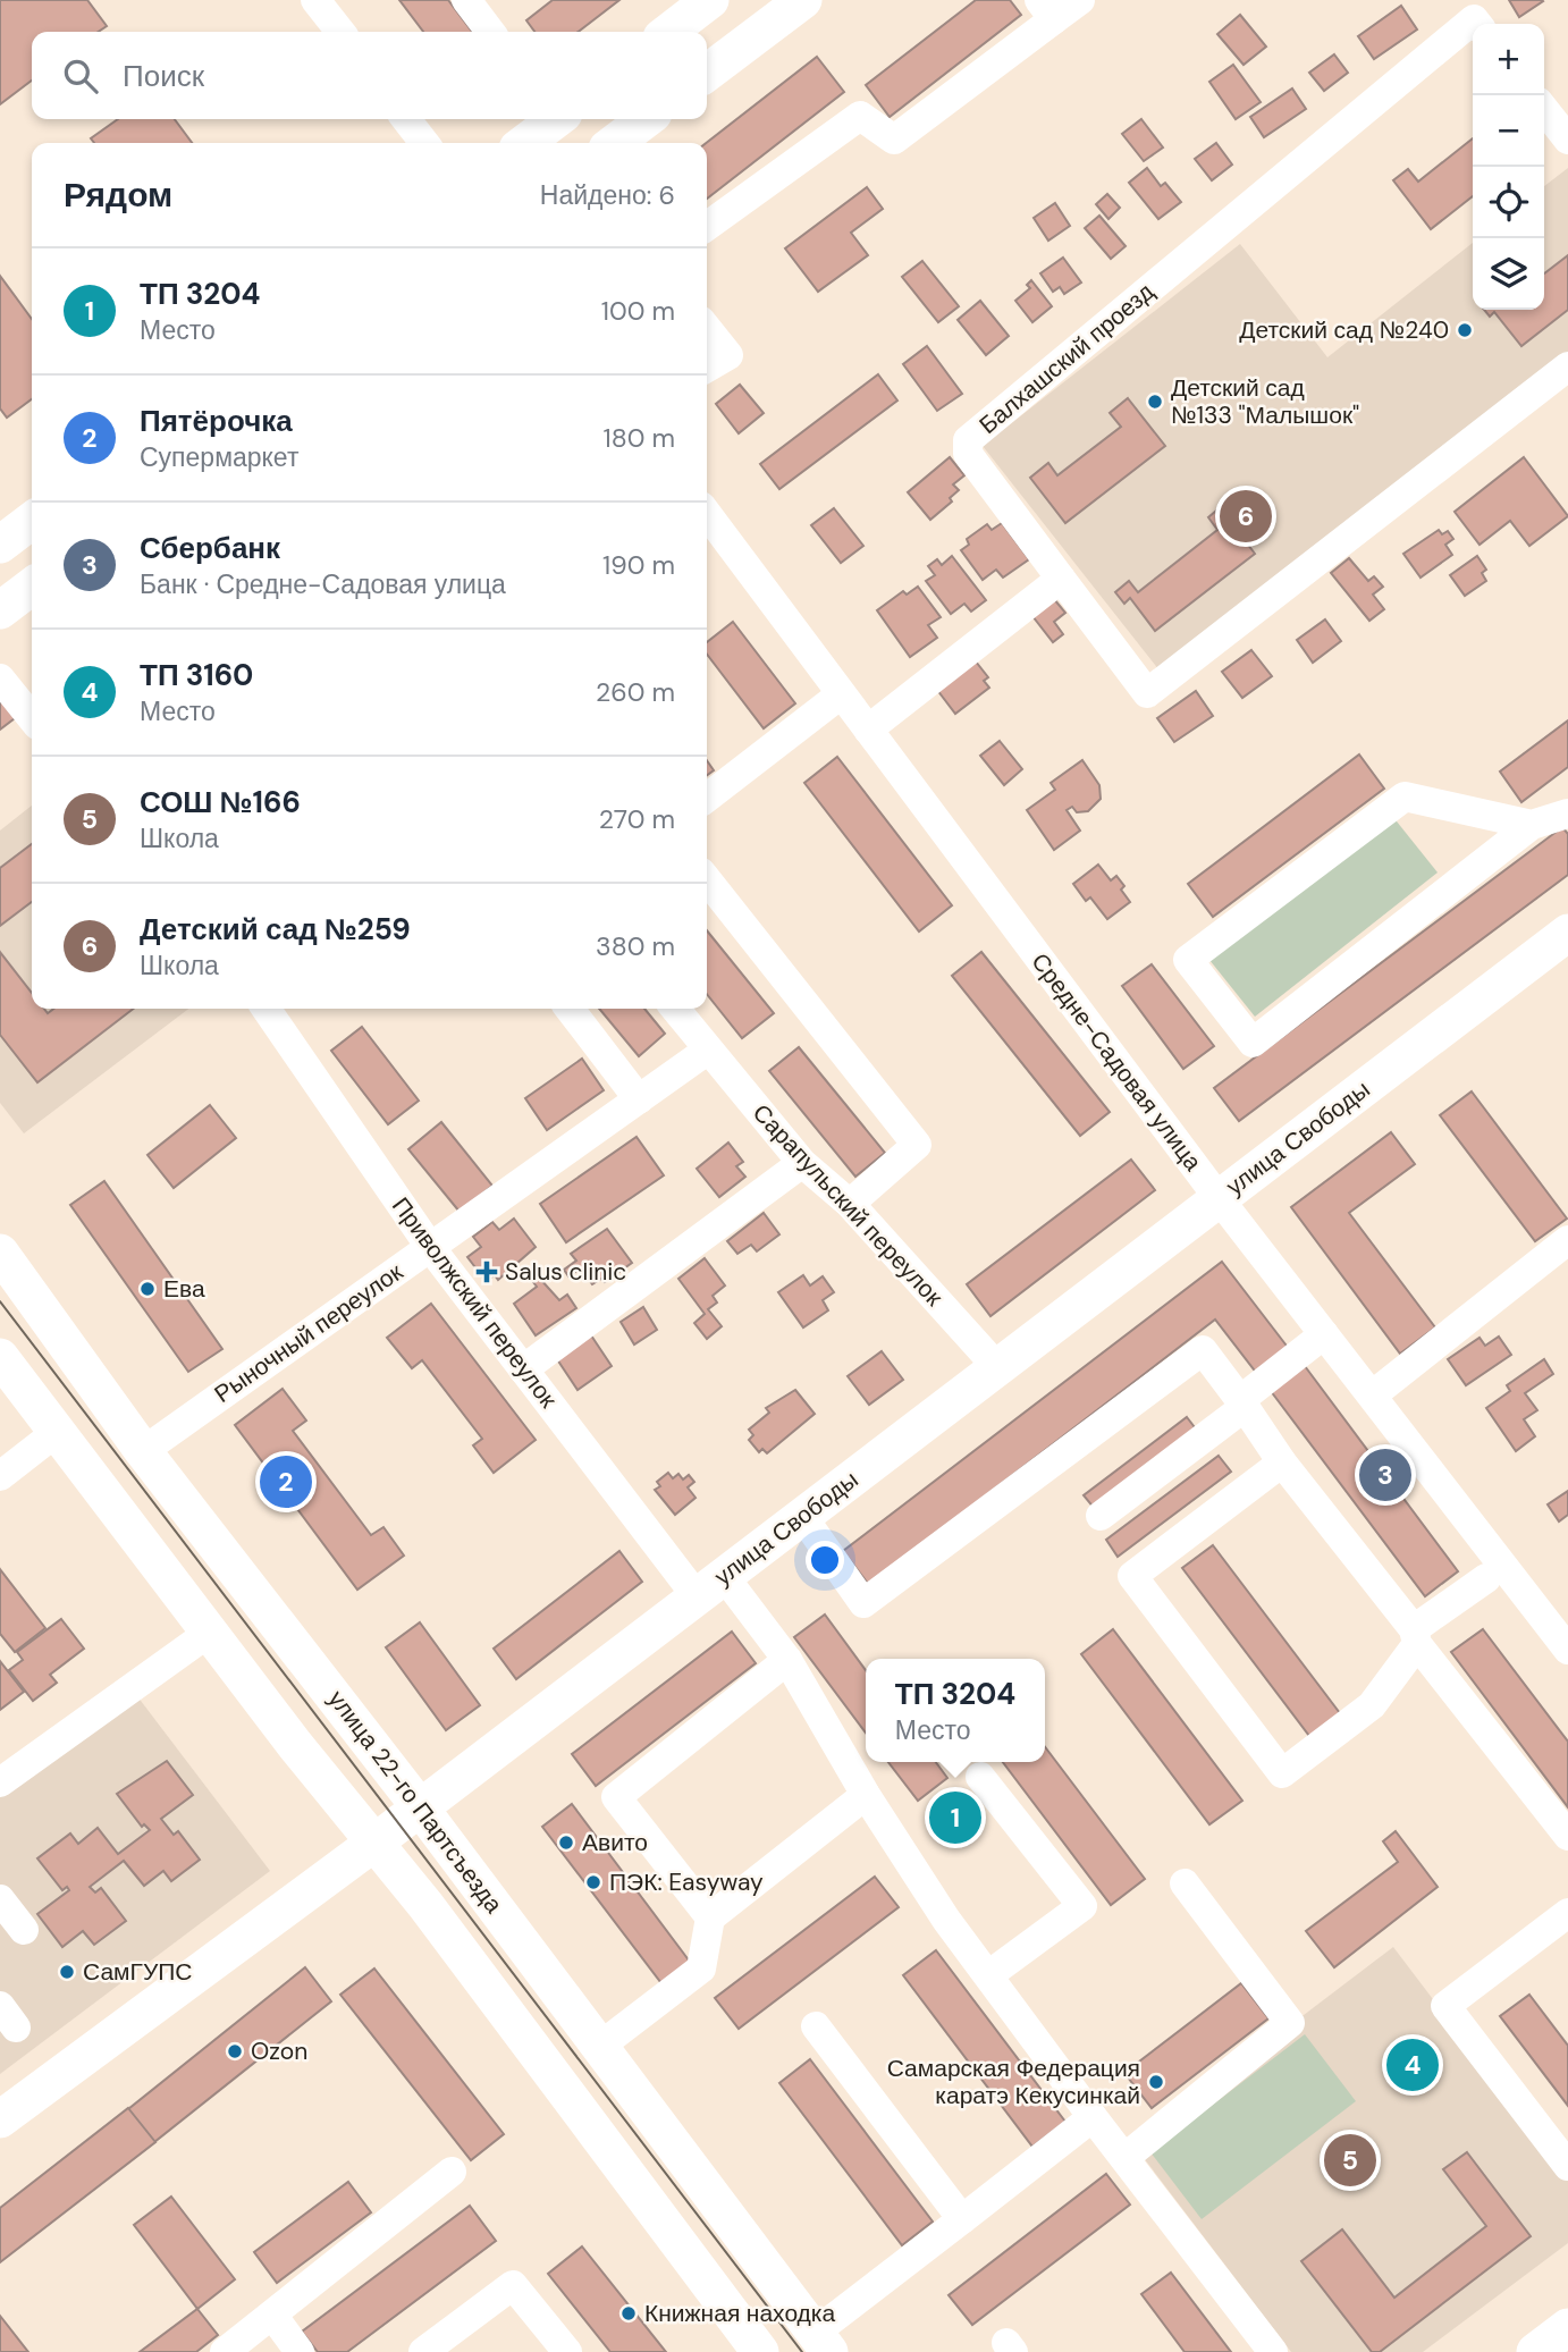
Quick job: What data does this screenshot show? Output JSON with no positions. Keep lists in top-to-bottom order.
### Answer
{
  "streets": {
    "main road": ["улица Свободы", "улица 22-го Партсъезда"],
    "street": [
      "Балхашский проезд",
      "Средне-Садовая улица",
      "Сарапульский переулок",
      "Приволжский переулок",
      "Рыночный переулок"
    ]
  },
  "crossings": [
    ["Средне-Садовая улица", "улица Свободы"],
    ["улица Свободы", "Сарапульский переулок"],
    ["улица Свободы", "Приволжский переулок"],
    ["улица Свободы", "улица 22-го Партсъезда"],
    ["Сарапульский переулок", "Рыночный переулок"],
    ["Приволжский переулок", "Рыночный переулок"],
    ["Рыночный переулок", "улица 22-го Партсъезда"]
  ],
  "places": {
    "other": [
      "Детский сад №240",
      "Детский сад №133 \"Малышок\"",
      "Ева",
      "Авито",
      "ПЭК: Easyway",
      "СамГУПС",
      "Ozon",
      "Самарская Федерация каратэ Кекусинкай",
      "Книжная находка"
    ],
    "health": ["Salus clinic"]
  },
  "page": {
    "map_buttons": ["+", "−"],
    "search": "Поиск",
    "heading": ["Рядом", "Найдено: 6"],
    "list": [
      {
        "mark": "1",
        "name": "ТП 3204",
        "note": "Место",
        "value": "100 m"
      },
      {
        "mark": "2",
        "name": "Пятёрочка",
        "note": "Супермаркет",
        "value": "180 m"
      },
      {
        "mark": "3",
        "name": "Сбербанк",
        "note": "Банк · Средне-Садовая улица",
        "value": "190 m"
      },
      {
        "mark": "4",
        "name": "ТП 3160",
        "note": "Место",
        "value": "260 m"
      },
      {
        "mark": "5",
        "name": "СОШ №166",
        "note": "Школа",
        "value": "270 m"
      },
      {
        "mark": "6",
        "name": "Детский сад №259",
        "note": "Школа",
        "value": "380 m"
      }
    ],
    "pins": [
      "6",
      "3",
      "2",
      "1",
      "4",
      "5"
    ],
    "popup": ["ТП 3204", "Место"]
  }
}
